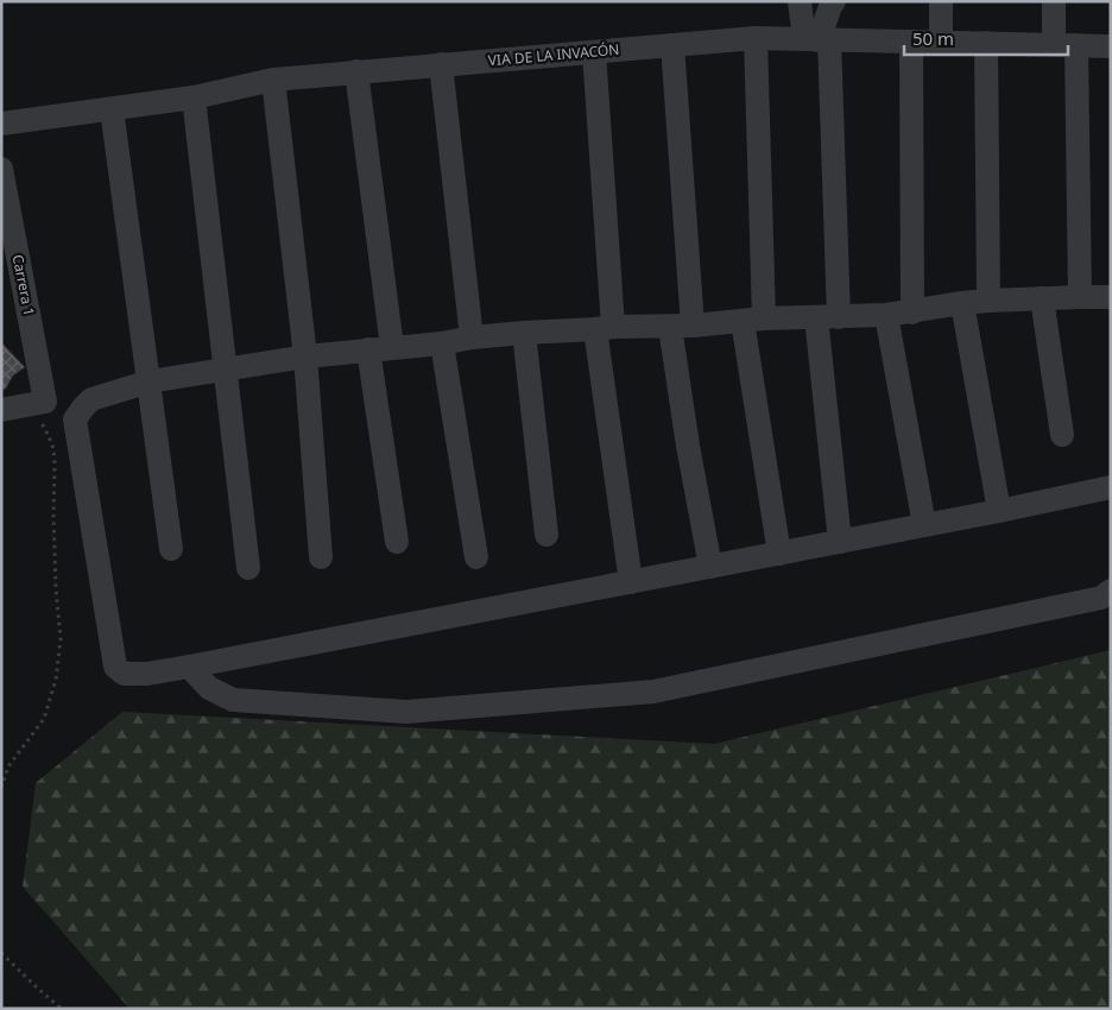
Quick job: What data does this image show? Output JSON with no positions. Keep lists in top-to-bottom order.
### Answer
{
  "streets": {
    "street": ["VIA DE LA INVACÓN", "Carrera 1"]
  },
  "scale_bar": "50 m"
}
